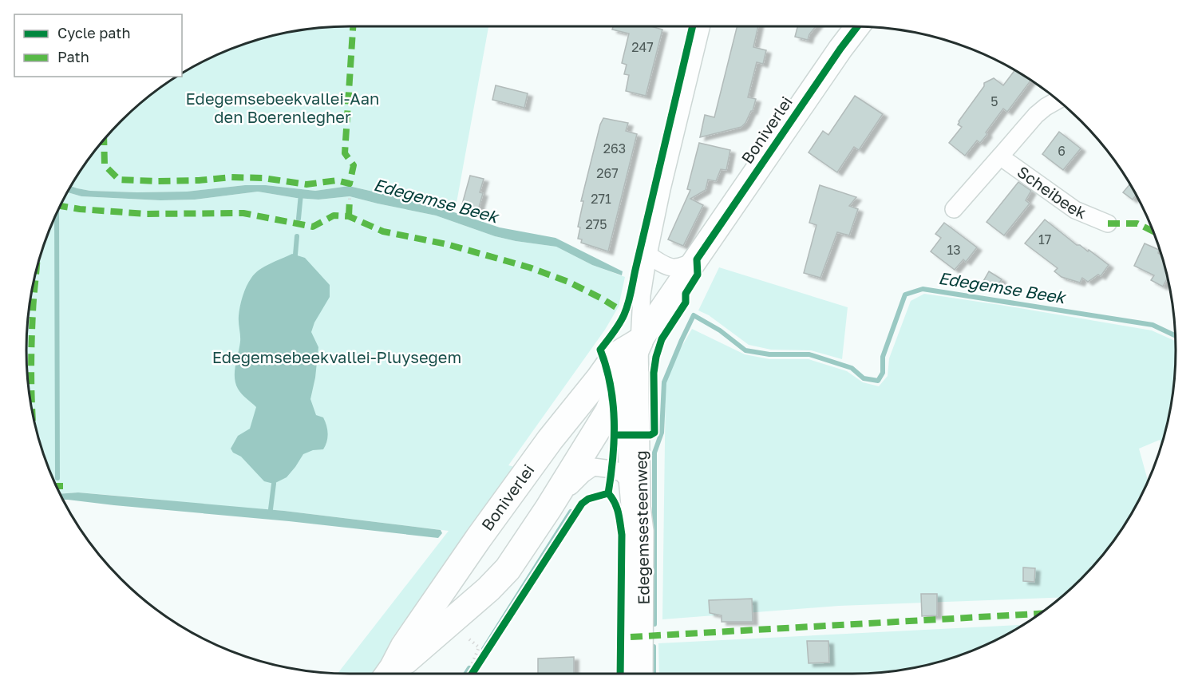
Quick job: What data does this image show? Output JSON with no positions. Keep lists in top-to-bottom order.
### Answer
{
  "streets": {
    "highway": ["Boniverlei"],
    "street": ["Scheibeek", "Edegemsesteenweg"]
  },
  "crossings": [
    ["Boniverlei", "Edegemsesteenweg"]
  ],
  "water": ["Edegemse Beek"],
  "parks": ["Edegemsebeekvallei-Aan den Boerenlegher", "Edegemsebeekvallei-Pluysegem"],
  "house_numbers": [
    "247",
    "5",
    "263",
    "6",
    "267",
    "271",
    "275",
    "17",
    "13"
  ],
  "legend": ["Cycle path", "Path"]
}
